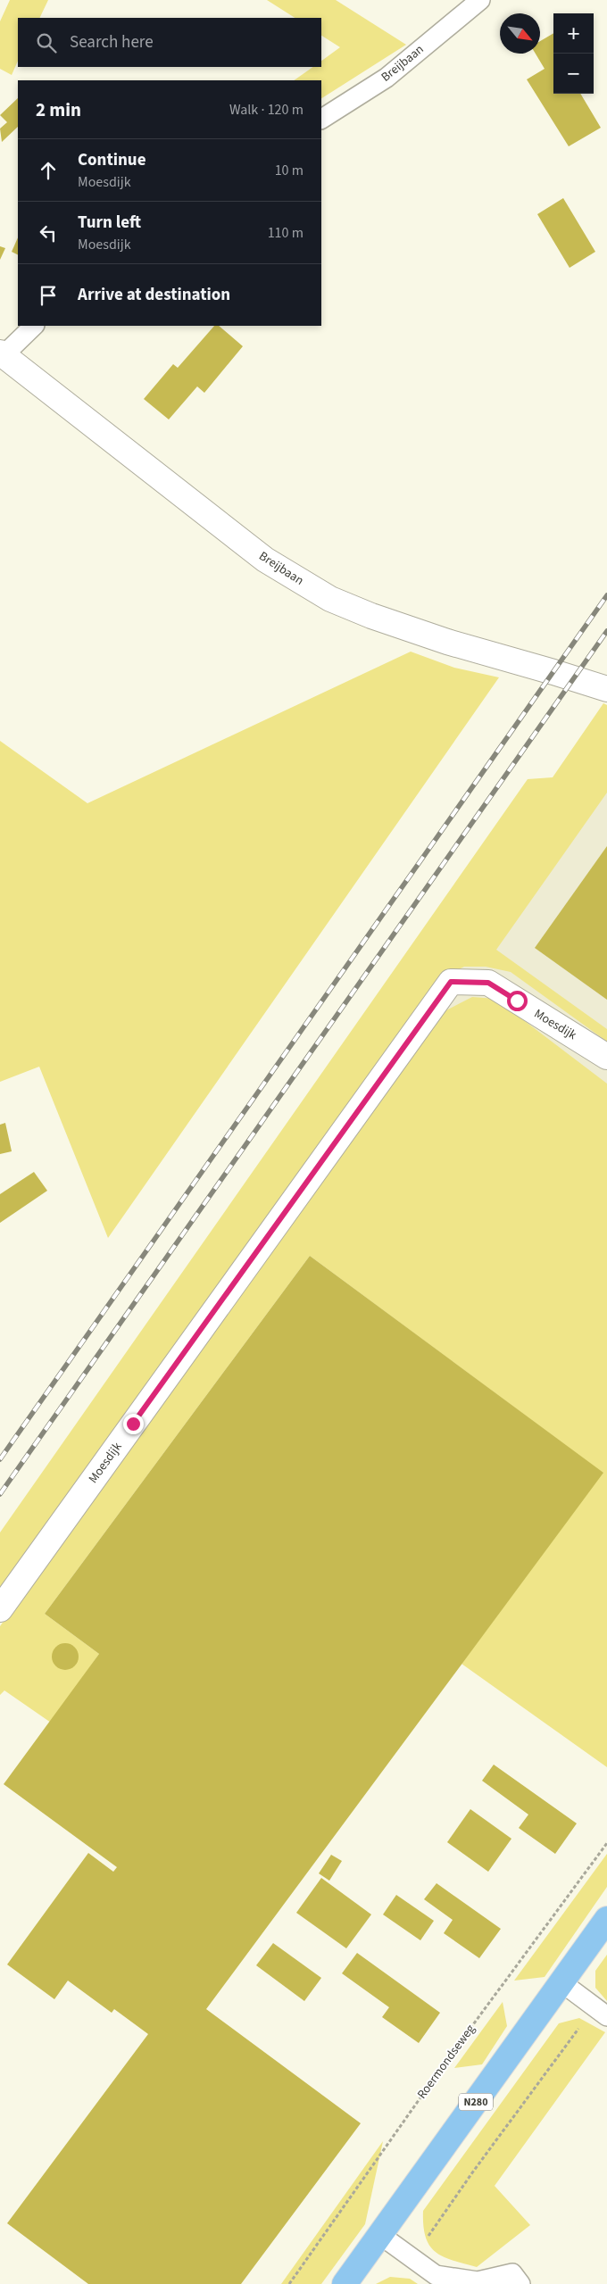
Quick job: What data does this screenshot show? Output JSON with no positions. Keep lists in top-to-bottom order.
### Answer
{
  "streets": {
    "main road": ["N280"],
    "street": ["Breijbaan", "Moesdijk"],
    "path": ["Roermondseweg"]
  },
  "north": "bottom right",
  "page": {
    "map_buttons": ["+", "−"],
    "search": "Search here",
    "heading": ["2 min", "Walk · 120 m"],
    "list": [
      ["Continue", "Moesdijk", "10 m"],
      ["Turn left", "Moesdijk", "110 m"],
      "Arrive at destination"
    ]
  }
}
